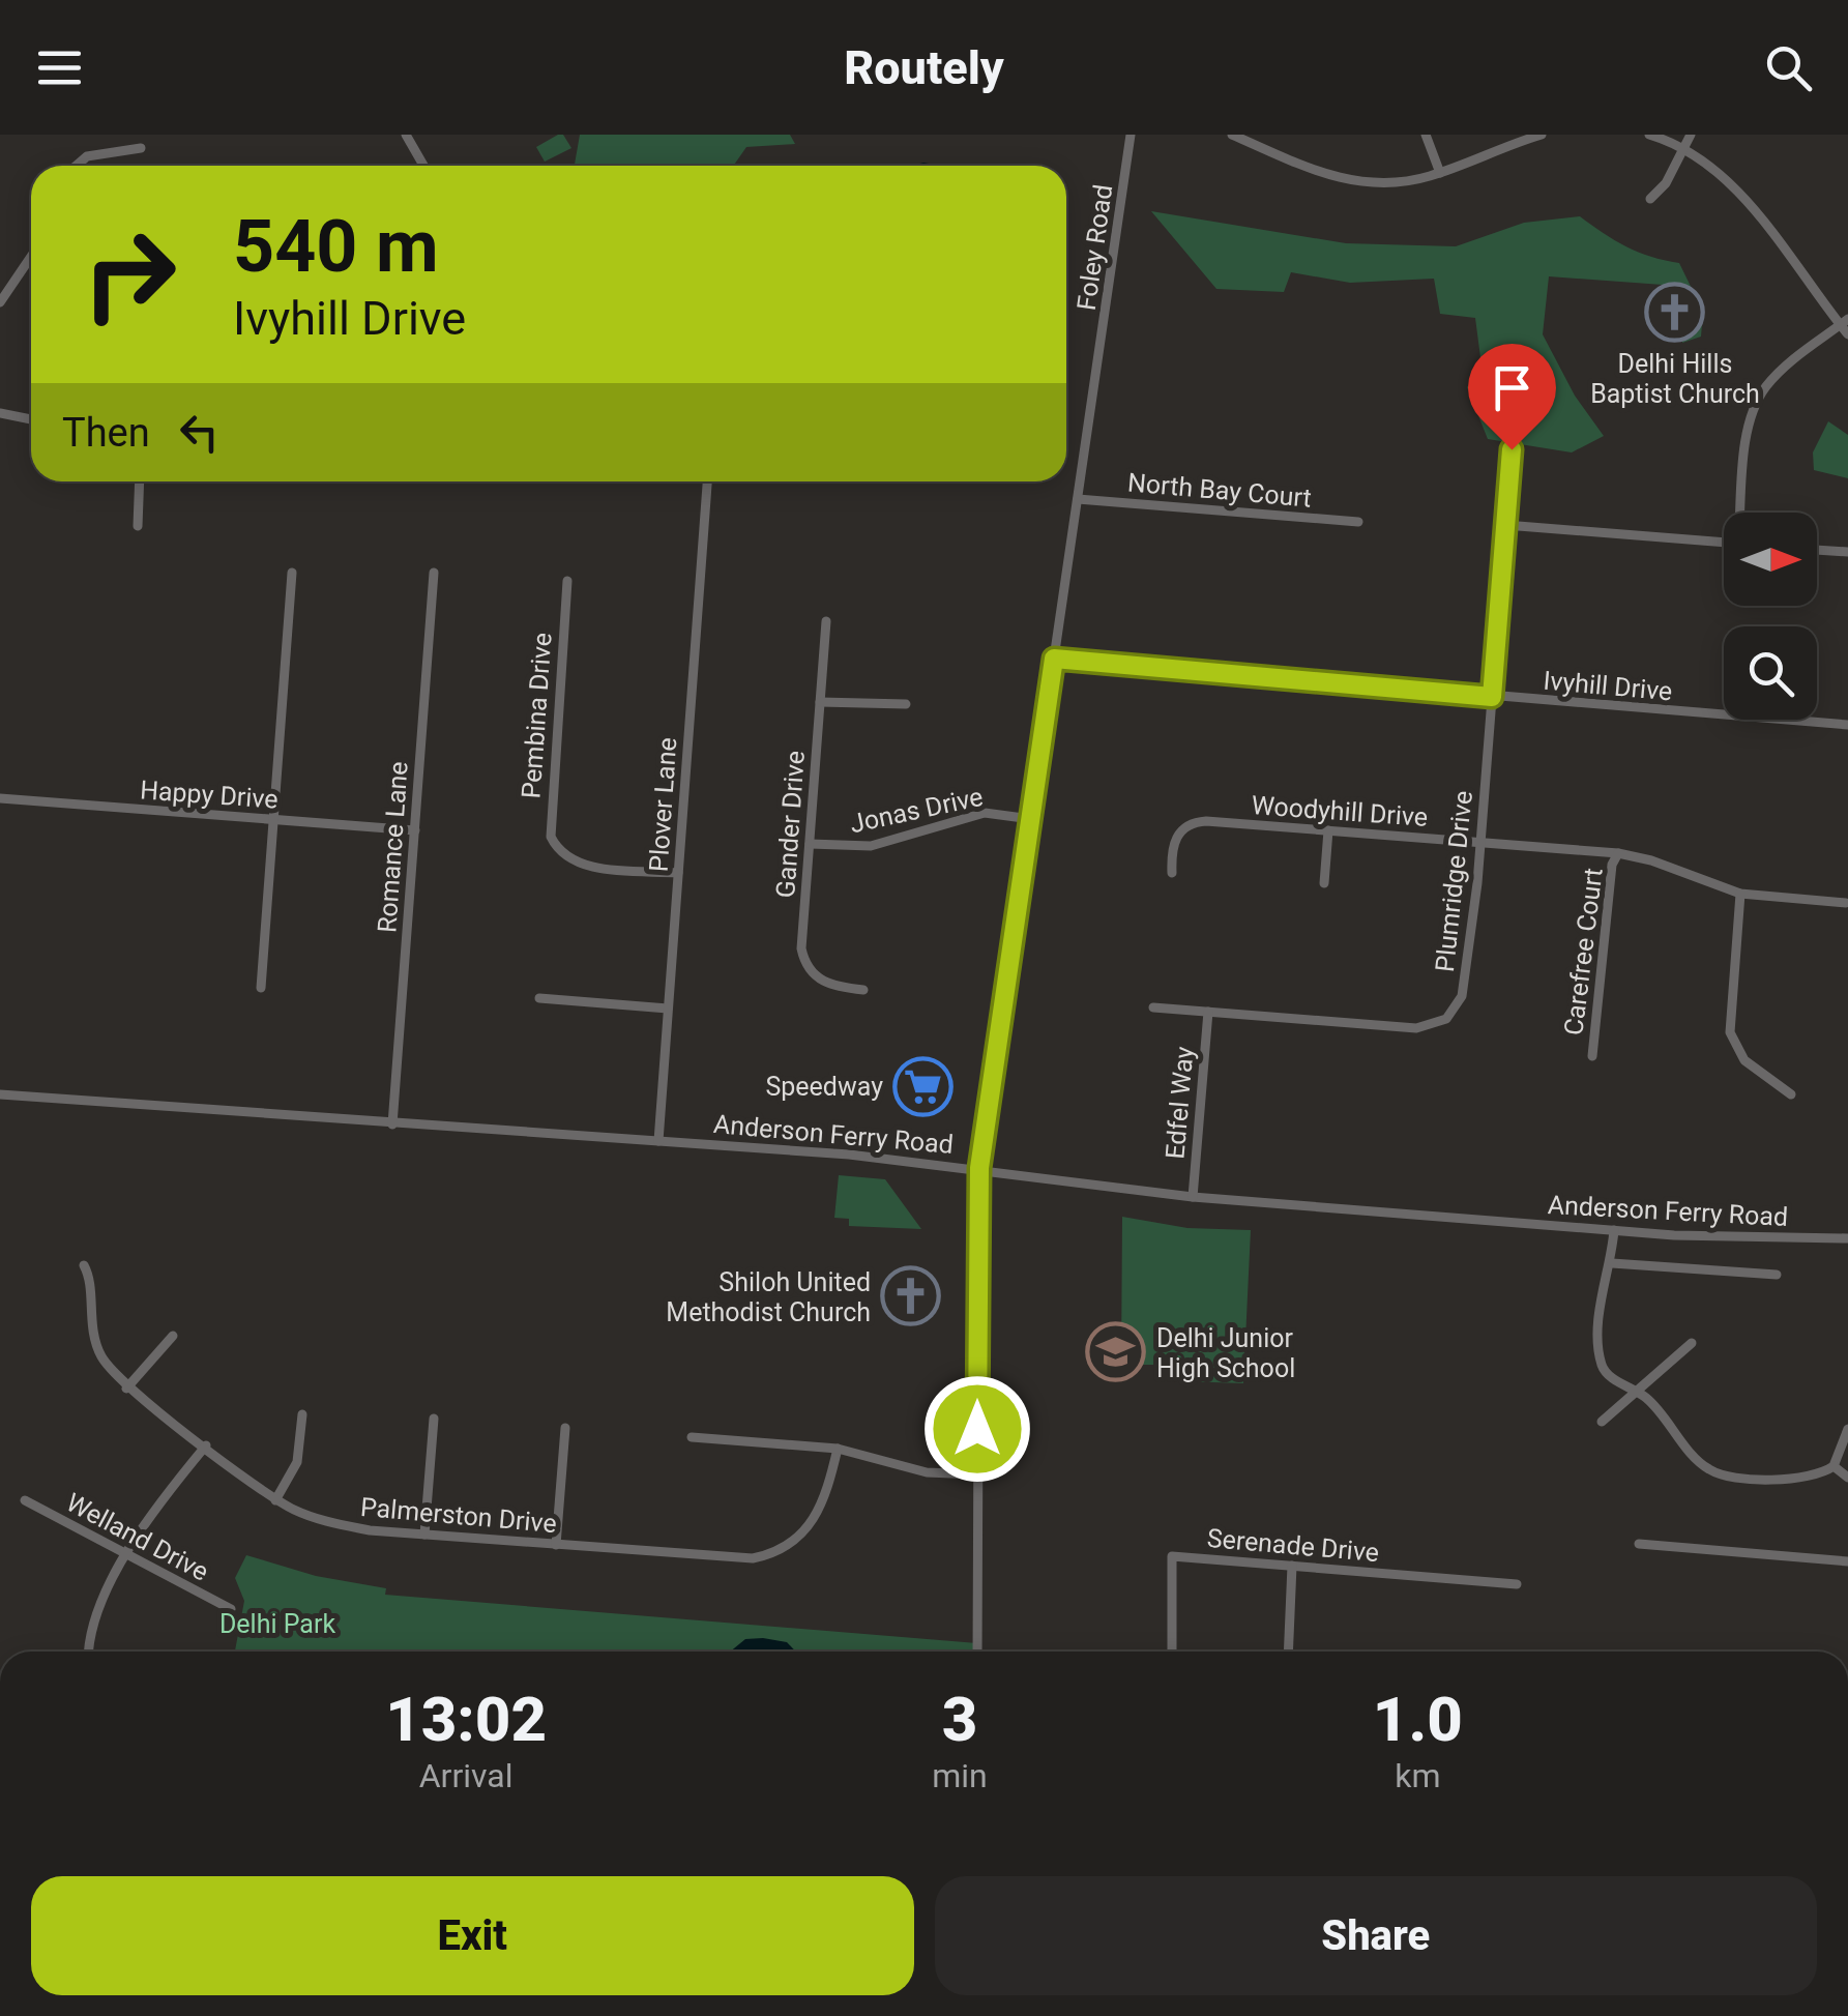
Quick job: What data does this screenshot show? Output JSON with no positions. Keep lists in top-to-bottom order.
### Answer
{
  "streets": {
    "street": [
      "Foley Road",
      "North Bay Court",
      "Ivyhill Drive",
      "Pembina Drive",
      "Happy Drive",
      "Plover Lane",
      "Jonas Drive",
      "Woodyhill Drive",
      "Gander Drive",
      "Romance Lane",
      "Plumridge Drive",
      "Carefree Court",
      "Edfel Way",
      "Anderson Ferry Road",
      "Palmerston Drive",
      "Welland Drive",
      "Serenade Drive"
    ]
  },
  "crossings": [
    ["Foley Road", "North Bay Court"],
    ["Foley Road", "Ivyhill Drive"],
    ["Foley Road", "Jonas Drive"],
    ["Foley Road", "Anderson Ferry Road"],
    ["Ivyhill Drive", "Plumridge Drive"],
    ["Pembina Drive", "Plover Lane"],
    ["Happy Drive", "Romance Lane"],
    ["Plover Lane", "Anderson Ferry Road"],
    ["Jonas Drive", "Gander Drive"],
    ["Woodyhill Drive", "Plumridge Drive"],
    ["Woodyhill Drive", "Carefree Court"],
    ["Romance Lane", "Anderson Ferry Road"],
    ["Plumridge Drive", "Edfel Way"],
    ["Edfel Way", "Anderson Ferry Road"]
  ],
  "parks": ["Delhi Park"],
  "places": {
    "church": ["Delhi Hills Baptist Church", "Shiloh United Methodist Church"],
    "supermarket": ["Speedway"],
    "school or university": ["Delhi Junior High School"]
  },
  "north": "right",
  "page": {
    "header": "Routely",
    "turn": ["540 m", "Ivyhill Drive"],
    "then": "Then",
    "eta": [
      "13:02",
      "Arrival",
      "3",
      "min",
      "1.0",
      "km"
    ],
    "buttons": ["Exit", "Share"]
  }
}
